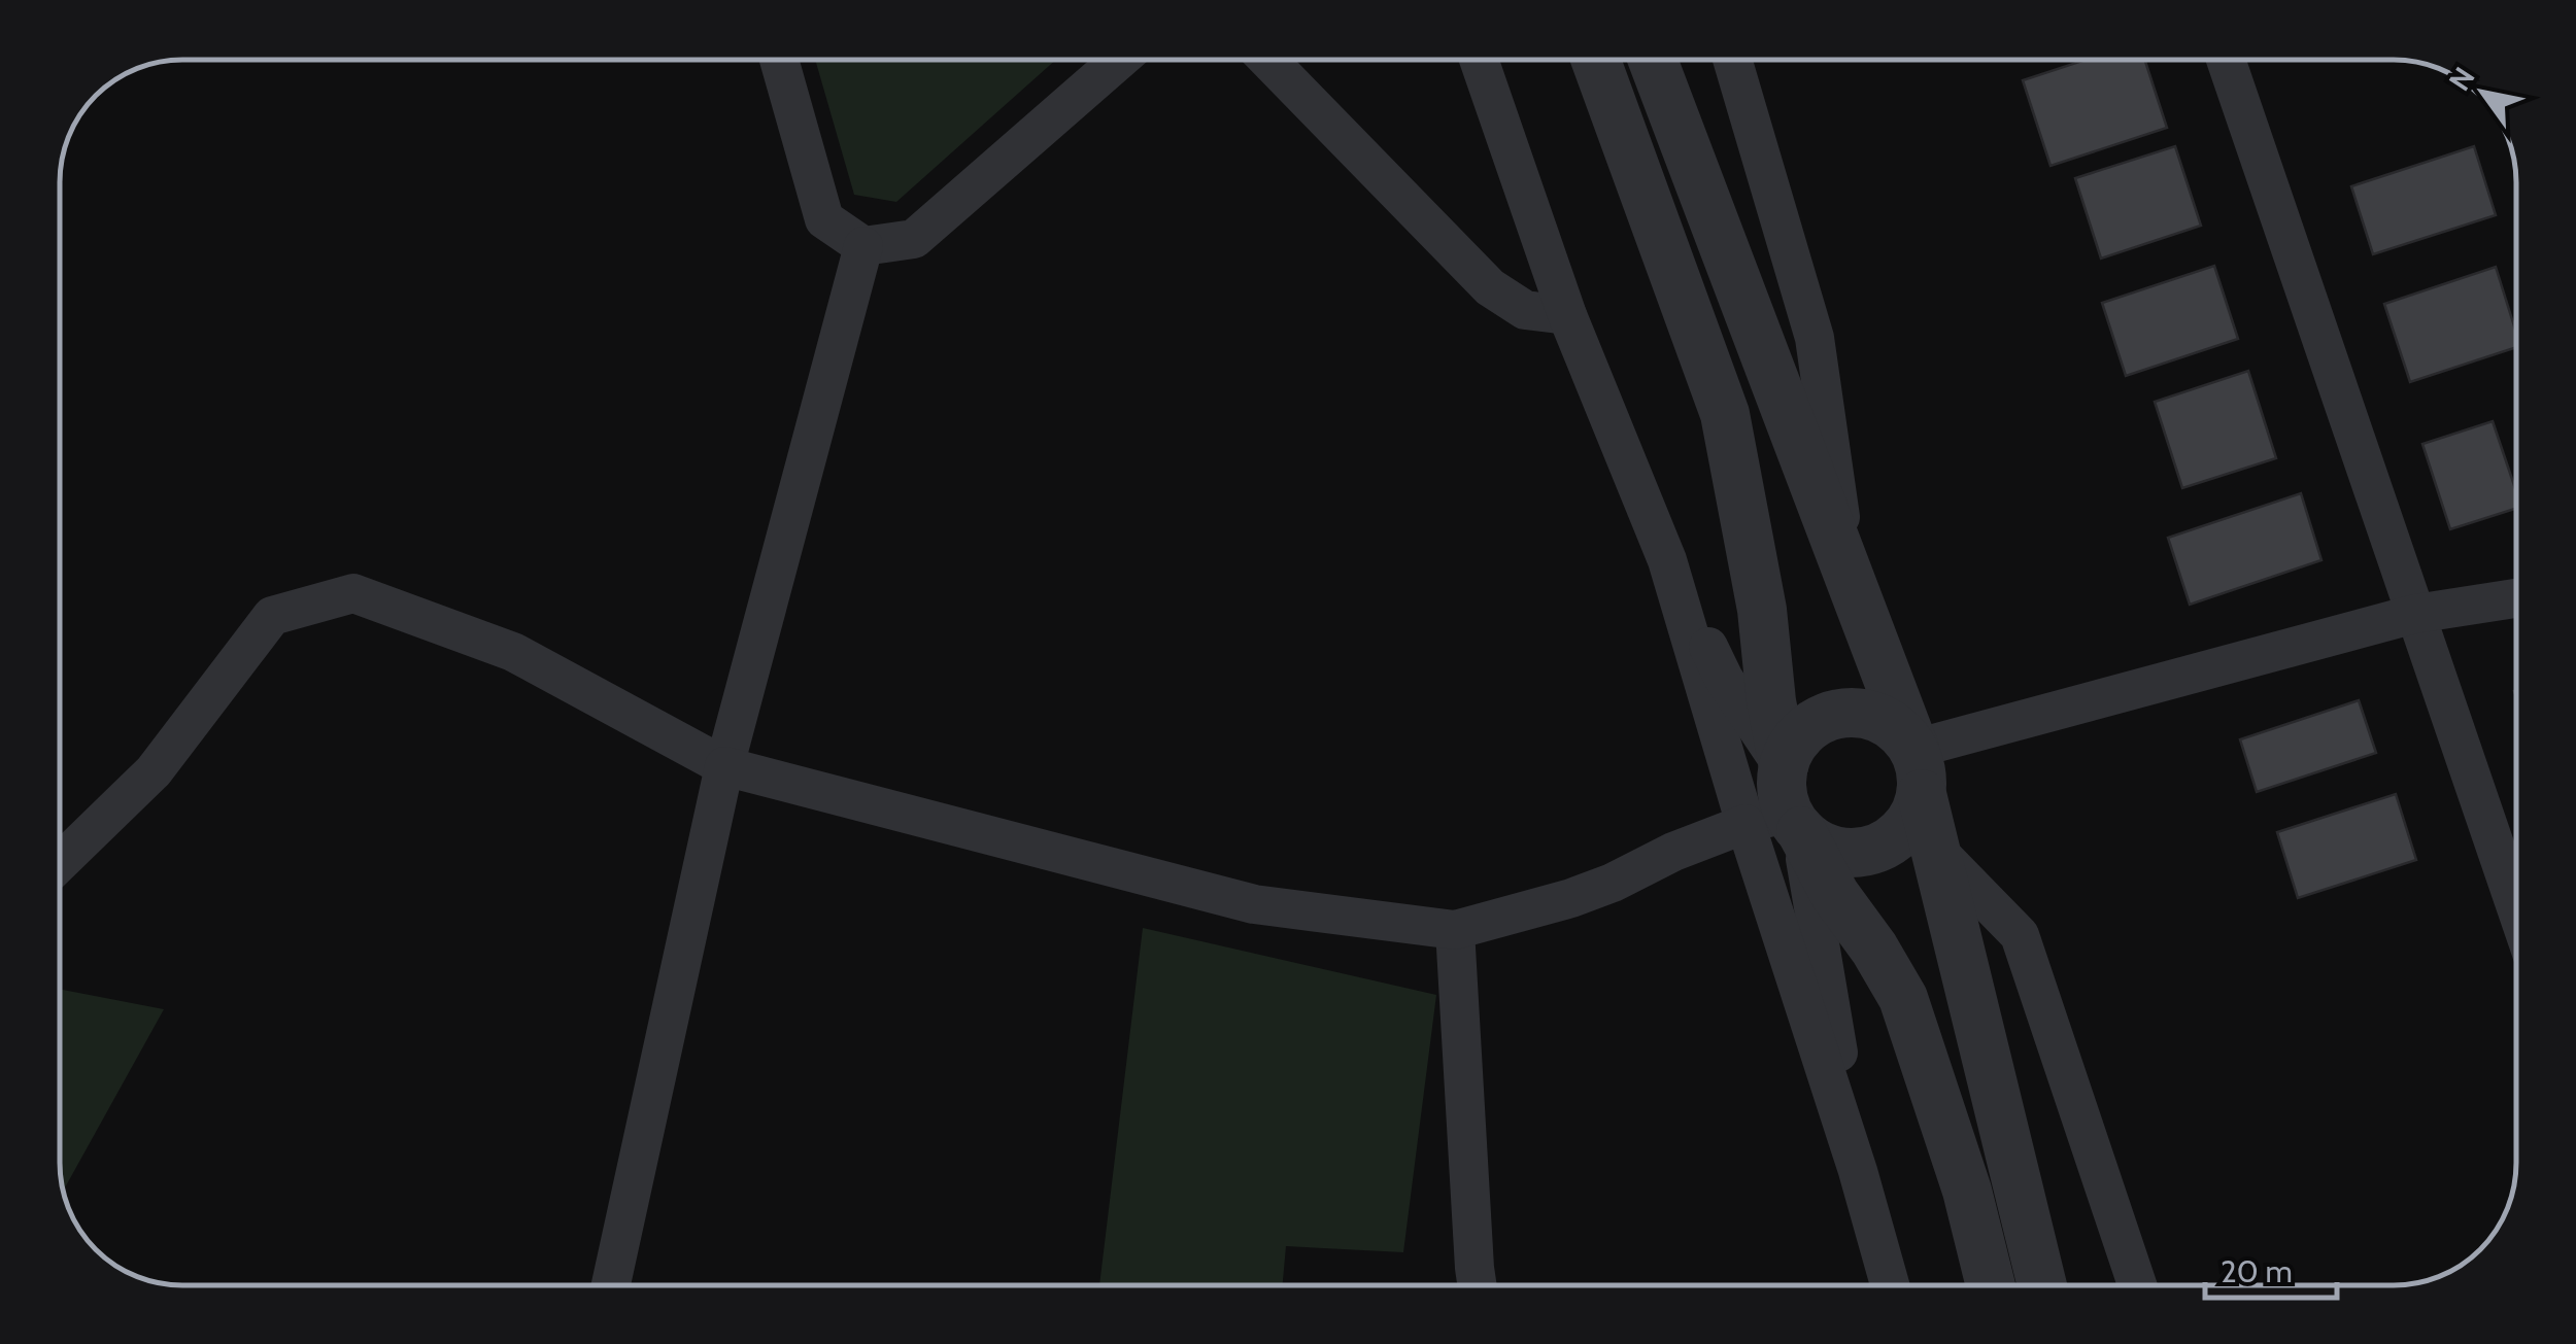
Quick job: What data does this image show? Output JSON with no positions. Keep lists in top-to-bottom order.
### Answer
{
  "scale_bar": "20 m",
  "north": "top left"
}
